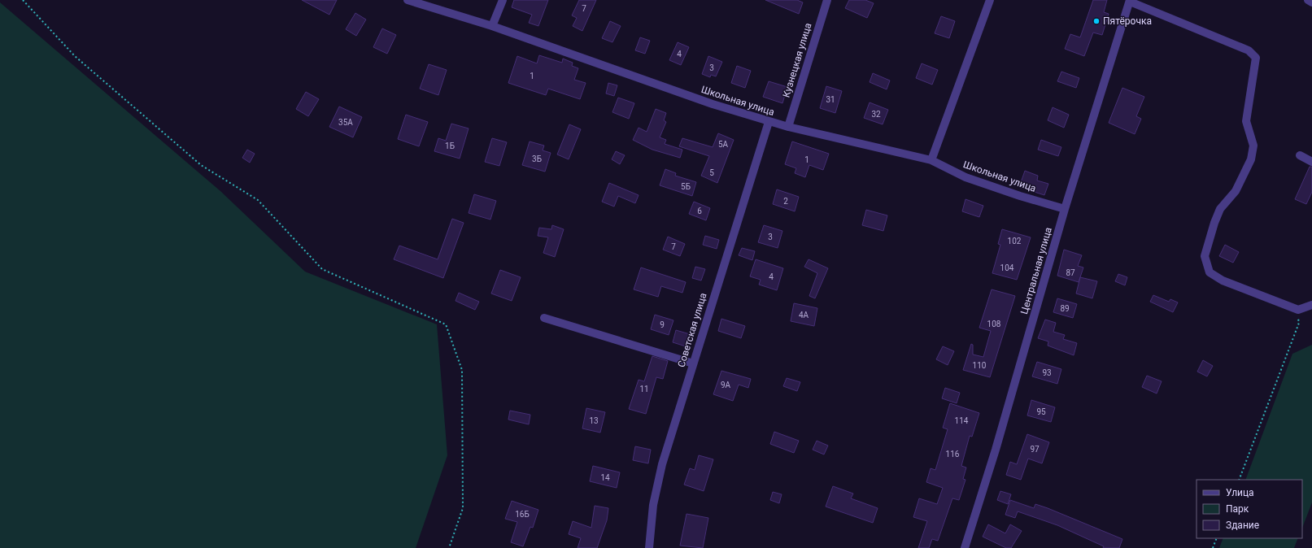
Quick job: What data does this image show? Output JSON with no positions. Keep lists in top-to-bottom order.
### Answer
{
  "streets": {
    "street": [
      "Кузнецкая улица",
      "Школьная улица",
      "Центральная улица",
      "Советская улица"
    ]
  },
  "crossings": [
    ["Кузнецкая улица", "Школьная улица"],
    ["Школьная улица", "Центральная улица"],
    ["Школьная улица", "Советская улица"]
  ],
  "places": ["Пятёрочка"],
  "house_numbers": [
    "7",
    "4",
    "3",
    "1",
    "31",
    "32",
    "35А",
    "5А",
    "1Б",
    "3Б",
    "1",
    "5",
    "5Б",
    "2",
    "6",
    "3",
    "102",
    "7",
    "104",
    "87",
    "4",
    "89",
    "4А",
    "108",
    "9",
    "110",
    "93",
    "9А",
    "11",
    "95",
    "13",
    "114",
    "97",
    "116",
    "14",
    "16Б"
  ],
  "legend": ["Улица", "Парк", "Здание"]
}
